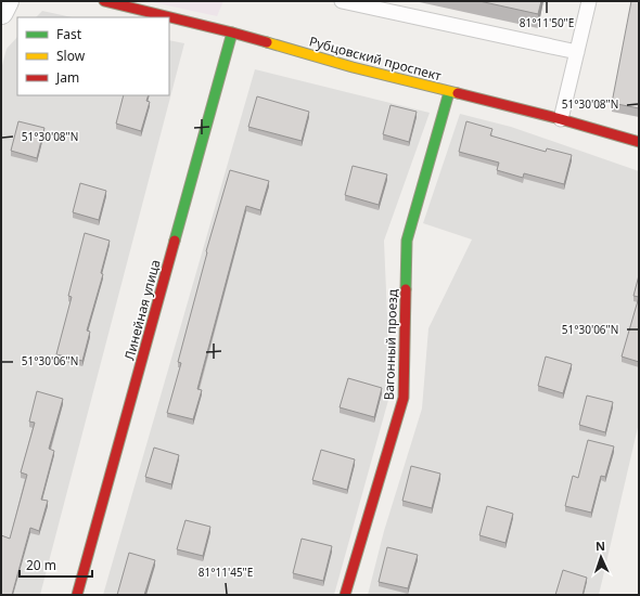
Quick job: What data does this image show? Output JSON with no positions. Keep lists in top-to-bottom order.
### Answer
{
  "streets": {
    "street": ["Рубцовский проспект", "Линейная улица", "Вагонный проезд"]
  },
  "crossings": [
    ["Рубцовский проспект", "Линейная улица"],
    ["Рубцовский проспект", "Вагонный проезд"]
  ],
  "legend": ["Fast", "Slow", "Jam"],
  "scale_bar": "20 m",
  "north": "top",
  "coordinates": [
    "81°11'50\"E",
    "51°30'08\"N",
    "51°30'06\"N",
    "81°11'45\"E"
  ]
}
